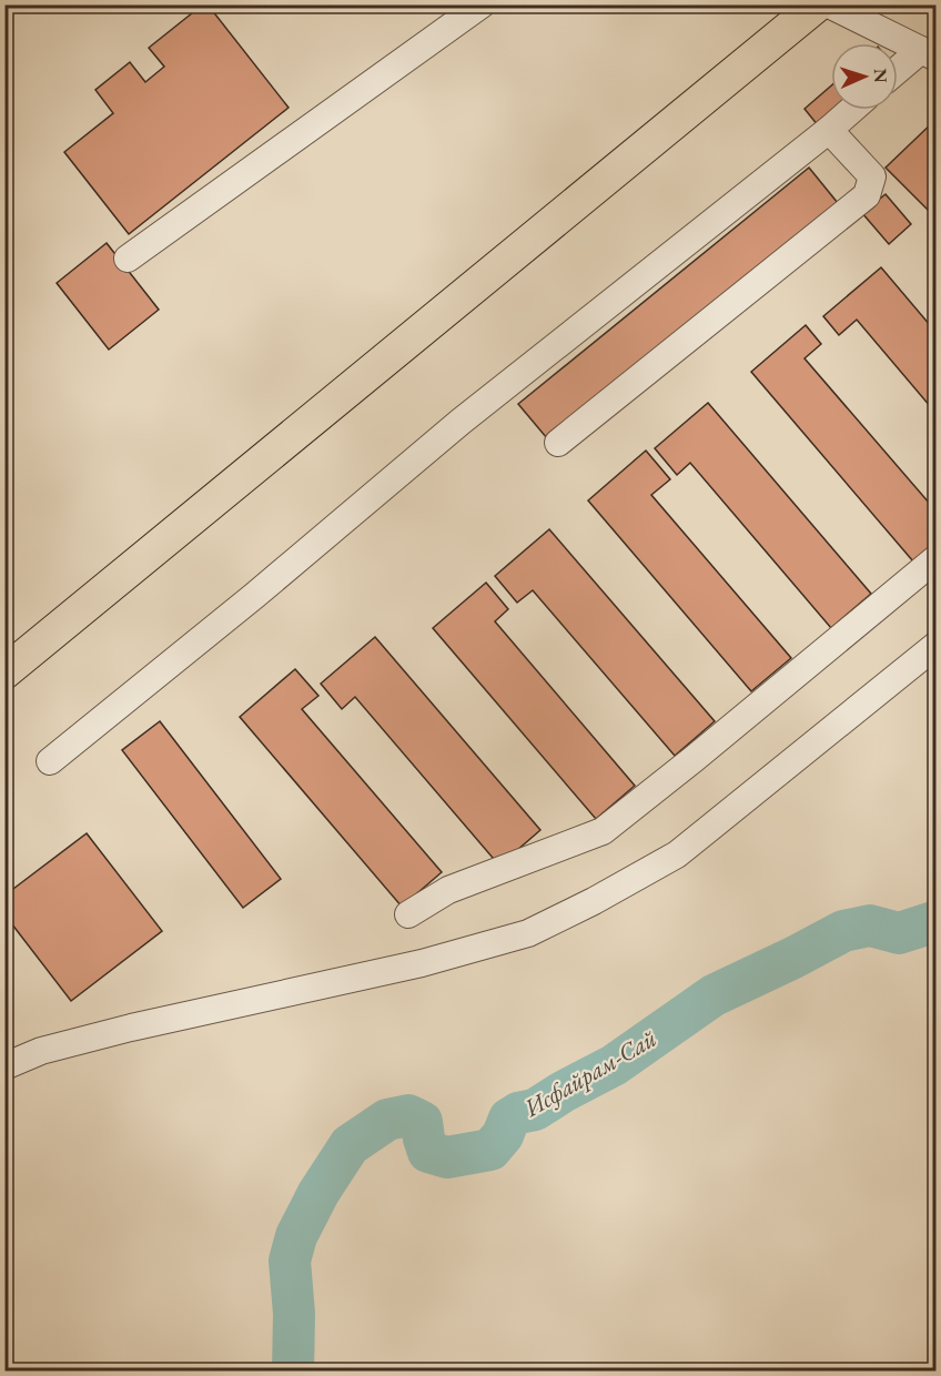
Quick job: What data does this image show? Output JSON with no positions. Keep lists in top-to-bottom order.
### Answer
{
  "water": ["Исфайрам-Сай"],
  "north": "right"
}
